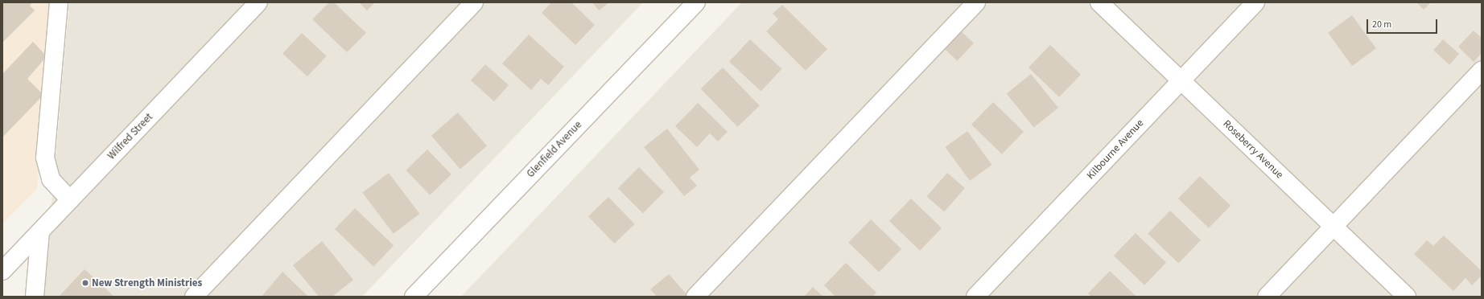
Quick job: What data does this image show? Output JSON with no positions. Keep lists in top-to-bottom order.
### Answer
{
  "streets": {
    "street": [
      "Wilfred Street",
      "Glenfield Avenue",
      "Kilbourne Avenue",
      "Roseberry Avenue"
    ]
  },
  "crossings": [
    ["Kilbourne Avenue", "Roseberry Avenue"]
  ],
  "places": ["New Strength Ministries"],
  "scale_bar": "20 m"
}
